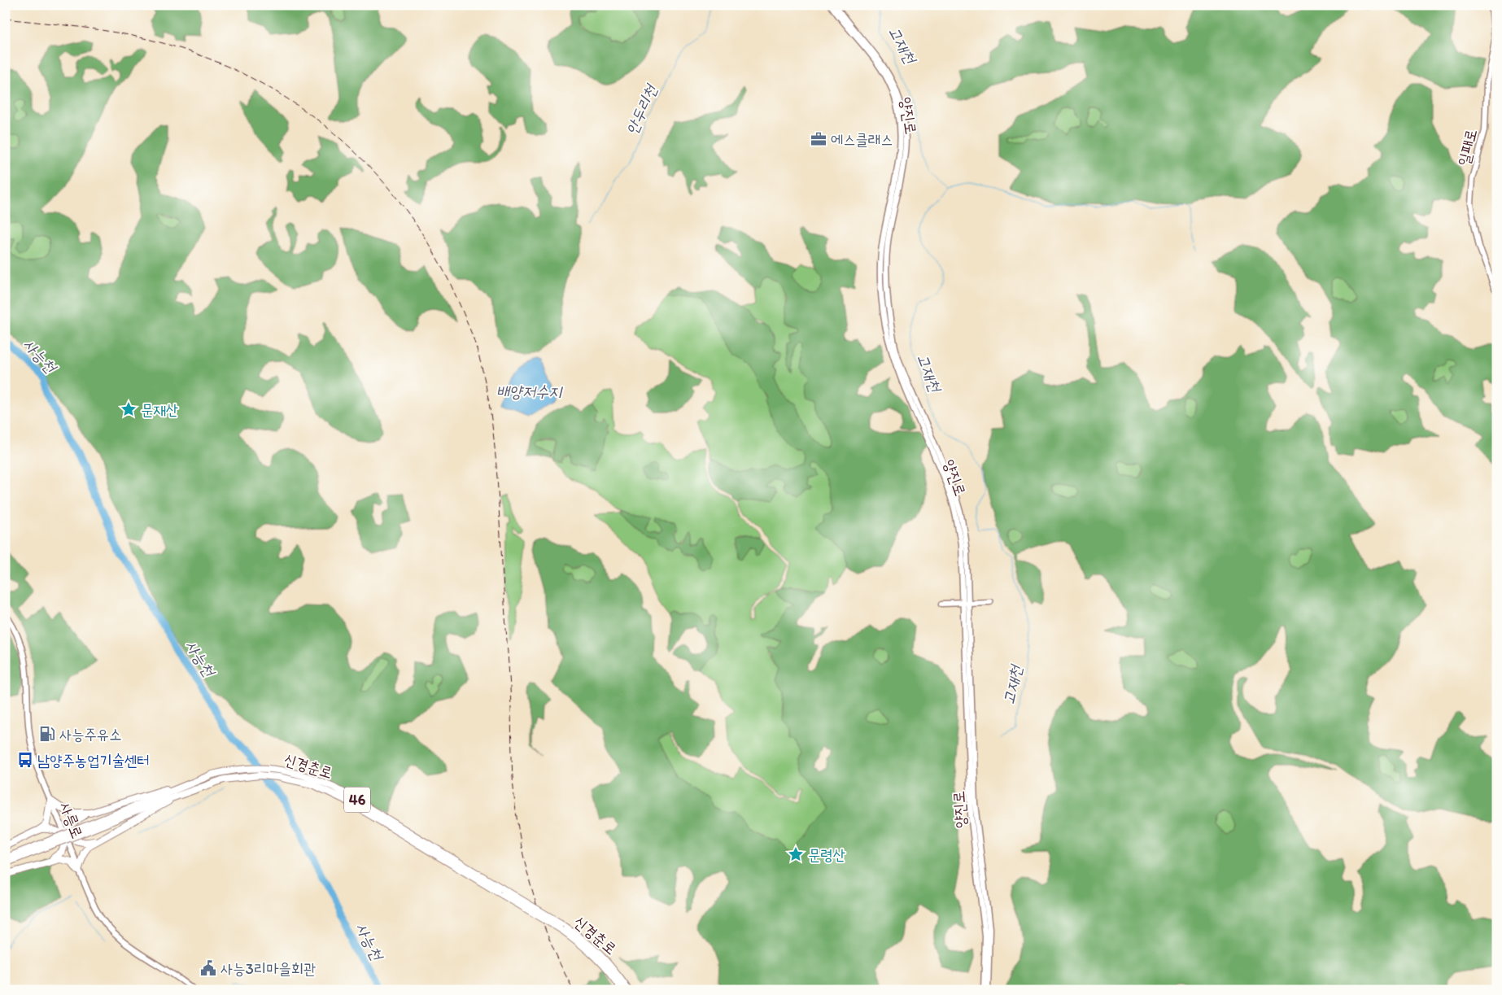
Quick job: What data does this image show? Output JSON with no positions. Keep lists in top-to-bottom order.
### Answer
{
  "streets": {
    "highway": ["신경춘로", "46"],
    "main road": ["양진로", "일패로", "사릉로"]
  },
  "water": [
    "고재천",
    "안두리천",
    "사능천",
    "배양저수지"
  ],
  "places": {
    "office": ["에스클래스"],
    "place": ["문재산", "문령산"],
    "fuel station": ["사능주유소"],
    "bus stop": ["남양주농업기술센터"],
    "public building": ["사능3리마을회관"]
  }
}
